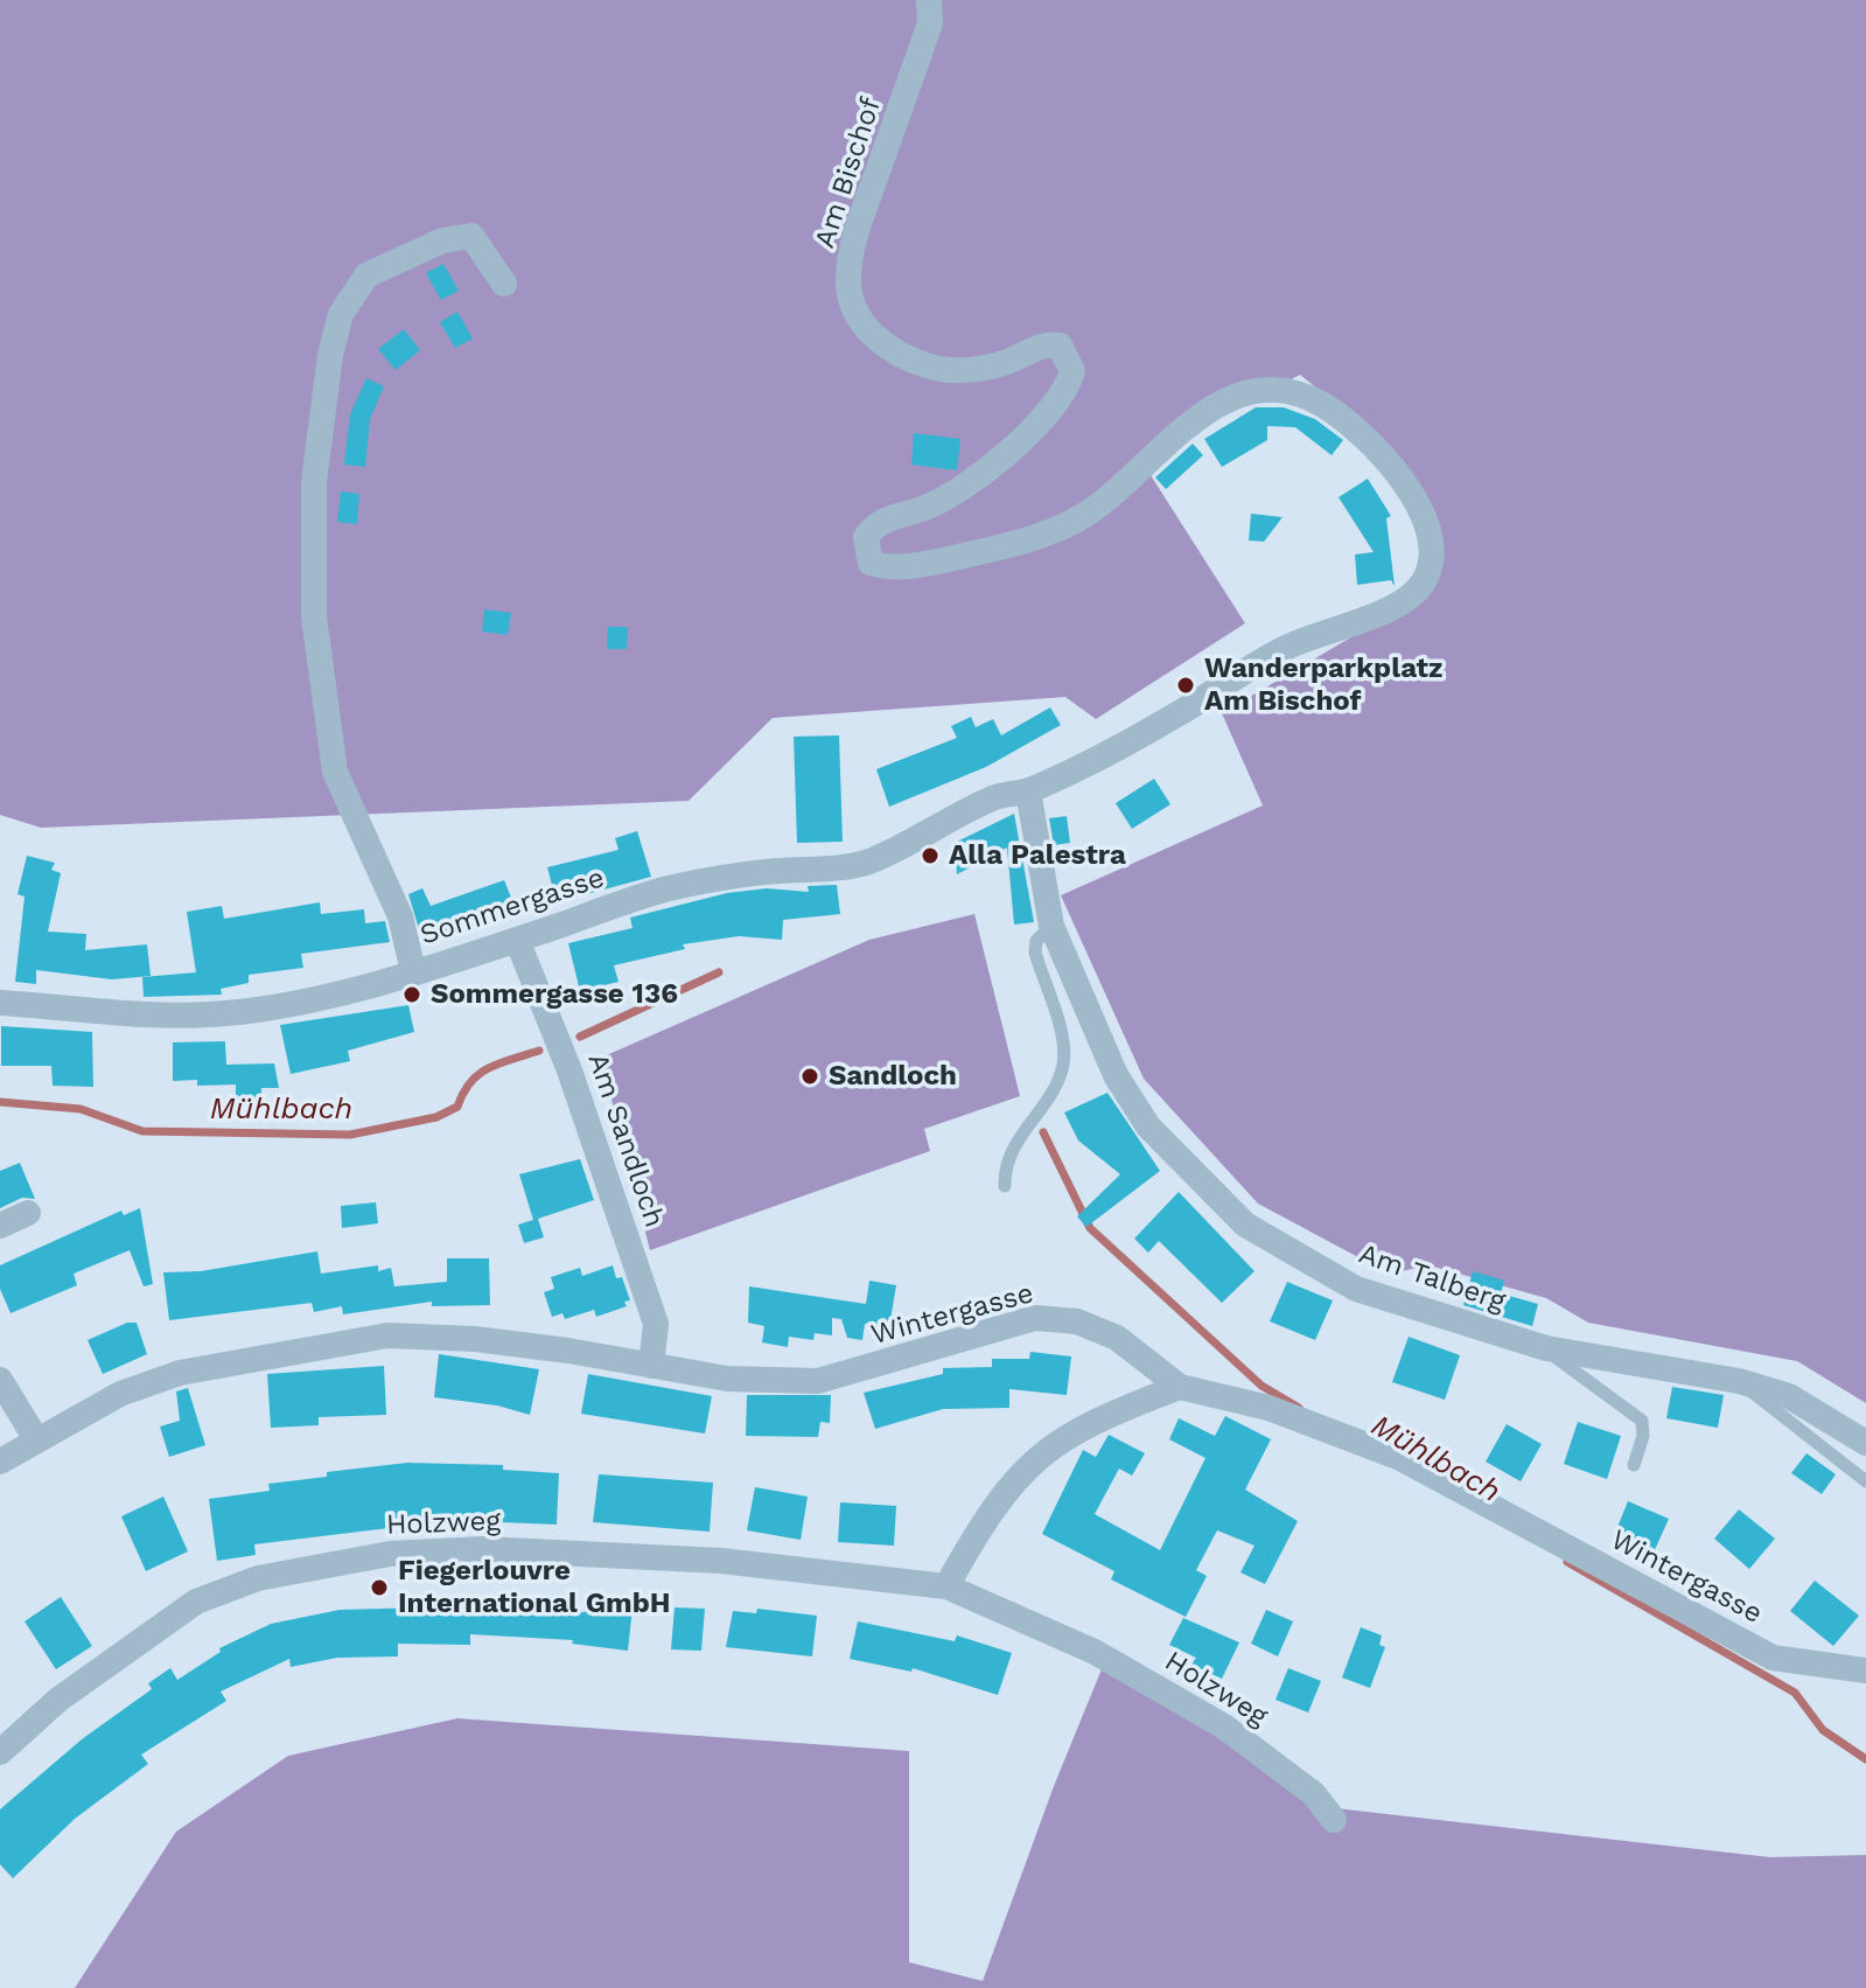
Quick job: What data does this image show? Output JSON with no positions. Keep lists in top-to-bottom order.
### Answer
{
  "streets": {
    "street": [
      "Am Bischof",
      "Sommergasse",
      "Am Sandloch",
      "Am Talberg",
      "Wintergasse",
      "Holzweg"
    ]
  },
  "crossings": [
    ["Am Bischof", "Sommergasse"],
    ["Am Bischof", "Am Talberg"],
    ["Sommergasse", "Am Sandloch"],
    ["Sommergasse", "Am Talberg"],
    ["Am Sandloch", "Wintergasse"]
  ],
  "water": ["Mühlbach"],
  "places": [
    "Wanderparkplatz Am Bischof",
    "Alla Palestra",
    "Sommergasse 136",
    "Sandloch",
    "Fiegerlouvre International GmbH"
  ]
}
